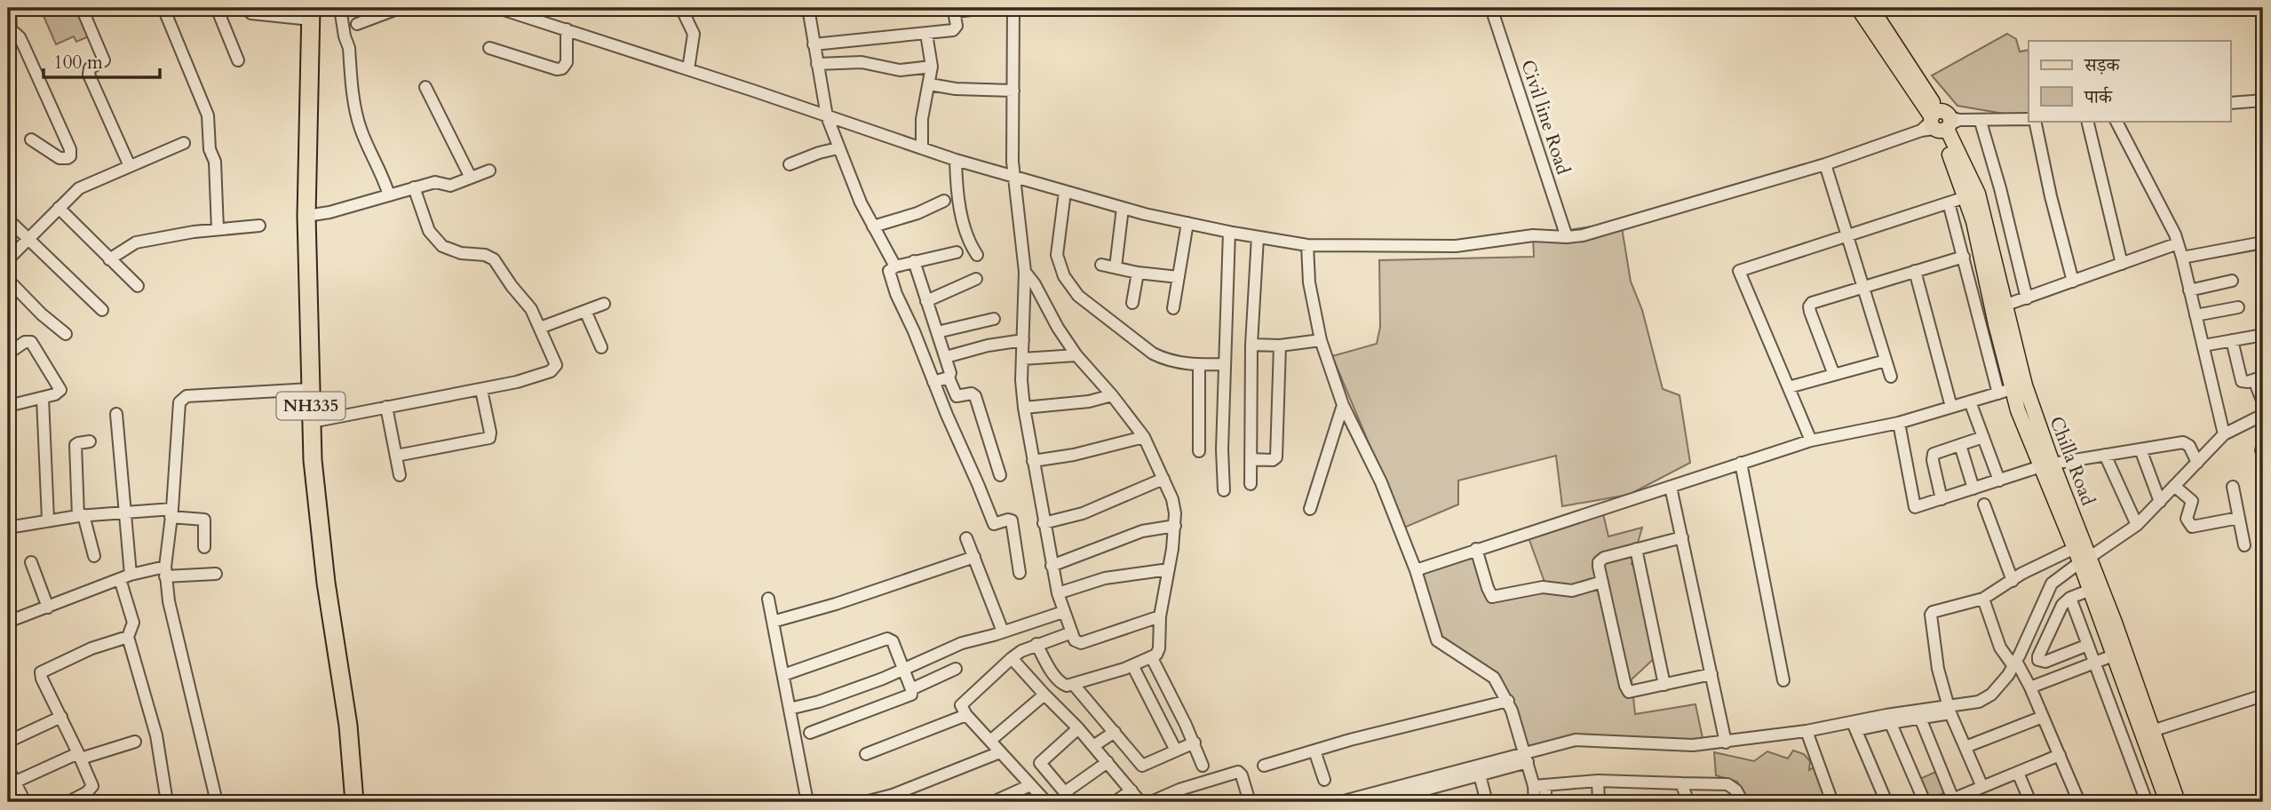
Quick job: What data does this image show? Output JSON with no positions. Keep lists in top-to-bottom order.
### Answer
{
  "streets": {
    "highway": ["NH335"],
    "main road": ["Chilla Road"],
    "street": ["Civil line Road"]
  },
  "legend": ["सड़क", "पार्क"],
  "scale_bar": "100 m"
}
